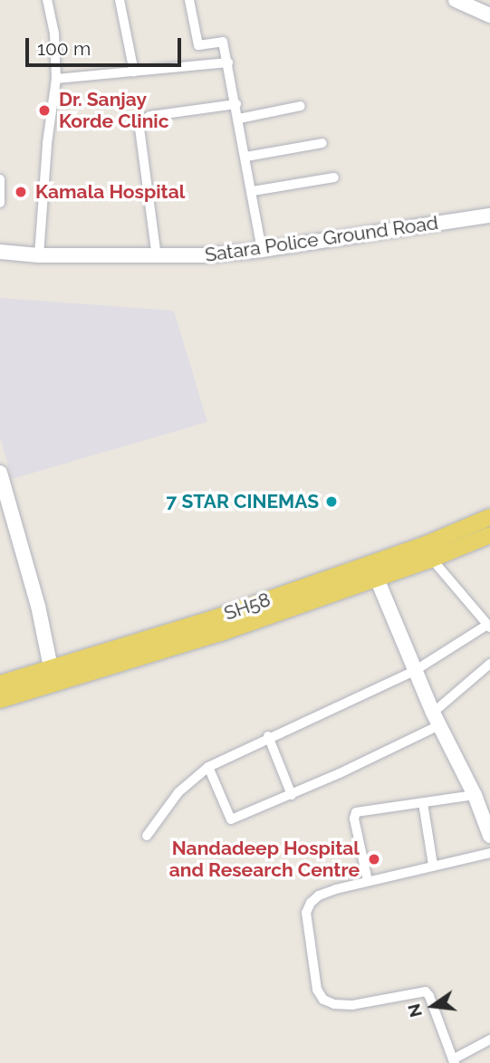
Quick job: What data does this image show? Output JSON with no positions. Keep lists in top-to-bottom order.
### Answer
{
  "streets": {
    "main road": ["Satara Police Ground Road", "SH58"]
  },
  "places": [
    "Dr. Sanjay Korde Clinic",
    "Kamala Hospital",
    "7 STAR CINEMAS",
    "Nandadeep Hospital and Research Centre"
  ],
  "scale_bar": "100 m",
  "north": "left"
}
